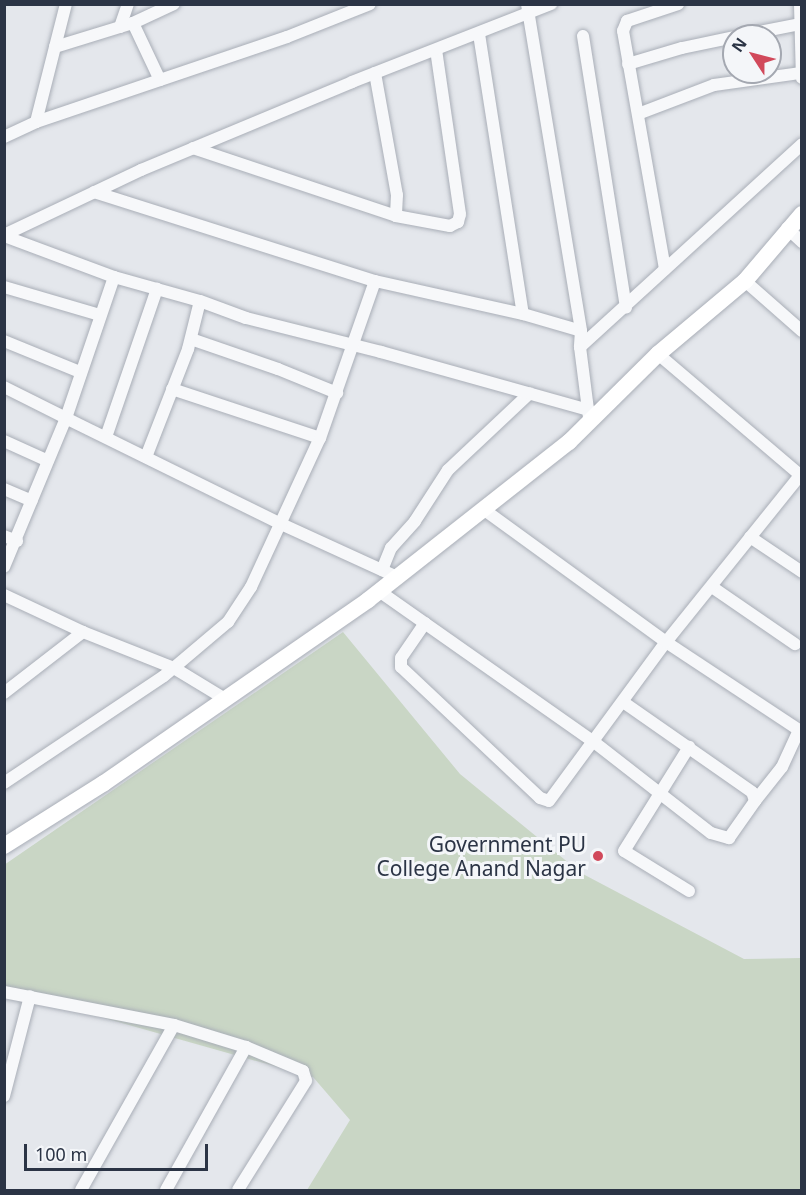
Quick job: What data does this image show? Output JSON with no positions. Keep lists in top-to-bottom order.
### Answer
{
  "places": ["Government PU College Anand Nagar"],
  "scale_bar": "100 m",
  "north": "top left"
}
